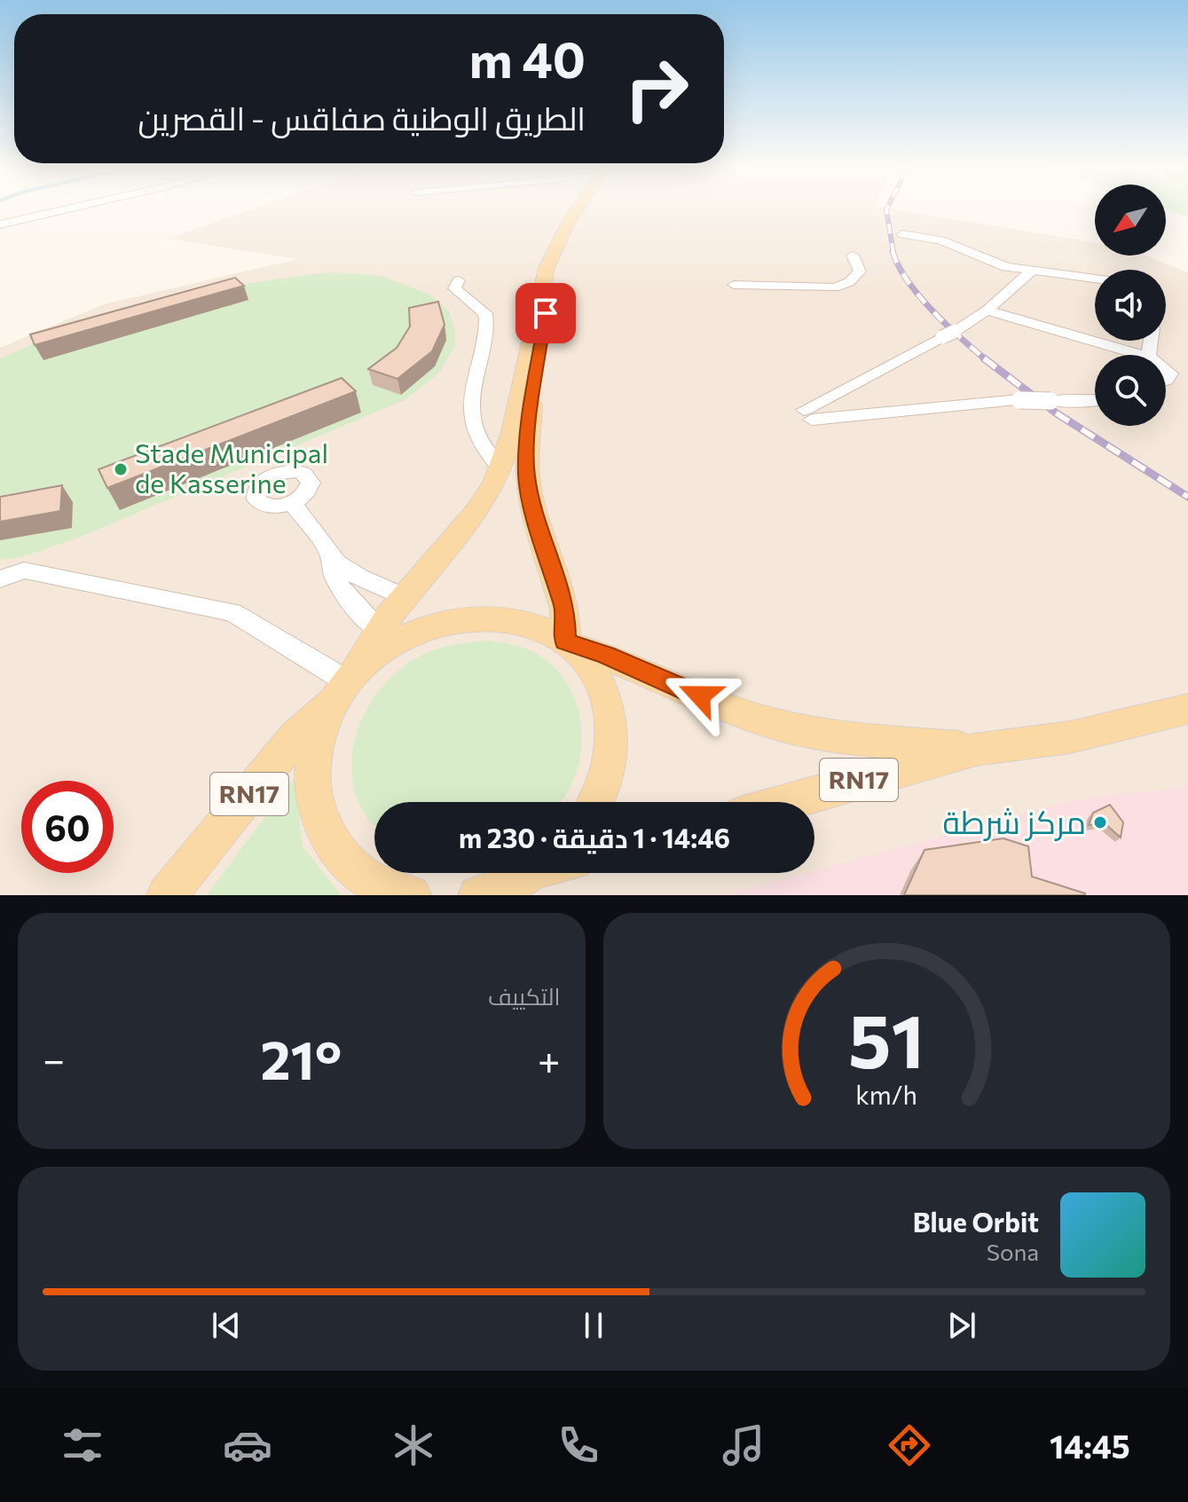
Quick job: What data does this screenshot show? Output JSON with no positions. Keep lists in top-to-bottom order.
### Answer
{
  "streets": {
    "main road": ["RN17"]
  },
  "places": ["Stade Municipal de Kasserine", "مركز شرطة"],
  "north": "bottom left",
  "page": {
    "turn": ["40 m", "الطريق الوطنية صفاقس - القصرين"],
    "limit": "60",
    "trip": "14:46 · 1 دقيقة · 230 m",
    "tile": "التكييف",
    "heat": ["−", "21°", "+"],
    "song": ["Blue Orbit", "Sona"],
    "tabs": "14:45",
    "gauge": ["51", "km/h"]
  }
}
